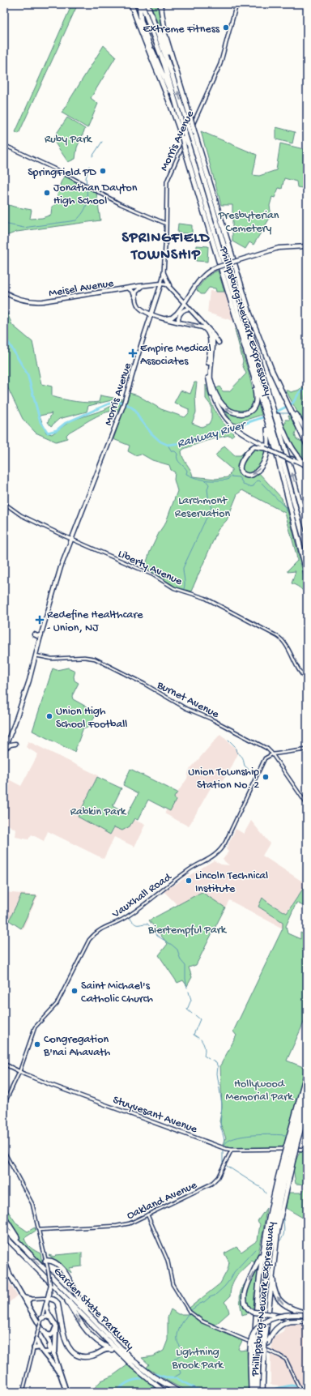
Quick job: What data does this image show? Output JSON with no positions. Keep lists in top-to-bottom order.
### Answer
{
  "streets": {
    "highway": ["Phillipsburg-Newark Expressway", "Garden State Parkway"],
    "main road": ["Morris Avenue", "Meisel Avenue", "Stuyvesant Avenue"],
    "street": [
      "Liberty Avenue",
      "Burnet Avenue",
      "Vauxhall Road",
      "Oakland Avenue"
    ]
  },
  "crossings": [
    ["Morris Avenue", "Meisel Avenue"],
    ["Morris Avenue", "Liberty Avenue"],
    ["Morris Avenue", "Burnet Avenue"],
    ["Burnet Avenue", "Vauxhall Road"],
    ["Vauxhall Road", "Stuyvesant Avenue"],
    ["Stuyvesant Avenue", "Oakland Avenue"]
  ],
  "districts": ["SPRINGFIELD TOWNSHIP"],
  "water": ["Rahway River"],
  "parks": [
    "Ruby Park",
    "Presbyterian Cemetery",
    "Larchmont Reservation",
    "Rabkin Park",
    "Biertempful Park",
    "Hollywood Memorial Park",
    "Lightning Brook Park"
  ],
  "places": {
    "other": [
      "Extreme Fitness",
      "SpringField PD",
      "Jonathan Dayton High School",
      "Union High School Football",
      "Union Township Station No. 2",
      "Lincoln Technical Institute",
      "Saint Michael's Catholic Church",
      "Congregation B'nai Ahavath"
    ],
    "health": ["Empire Medical Associates", "Redefine Healthcare - Union, NJ"]
  }
}
